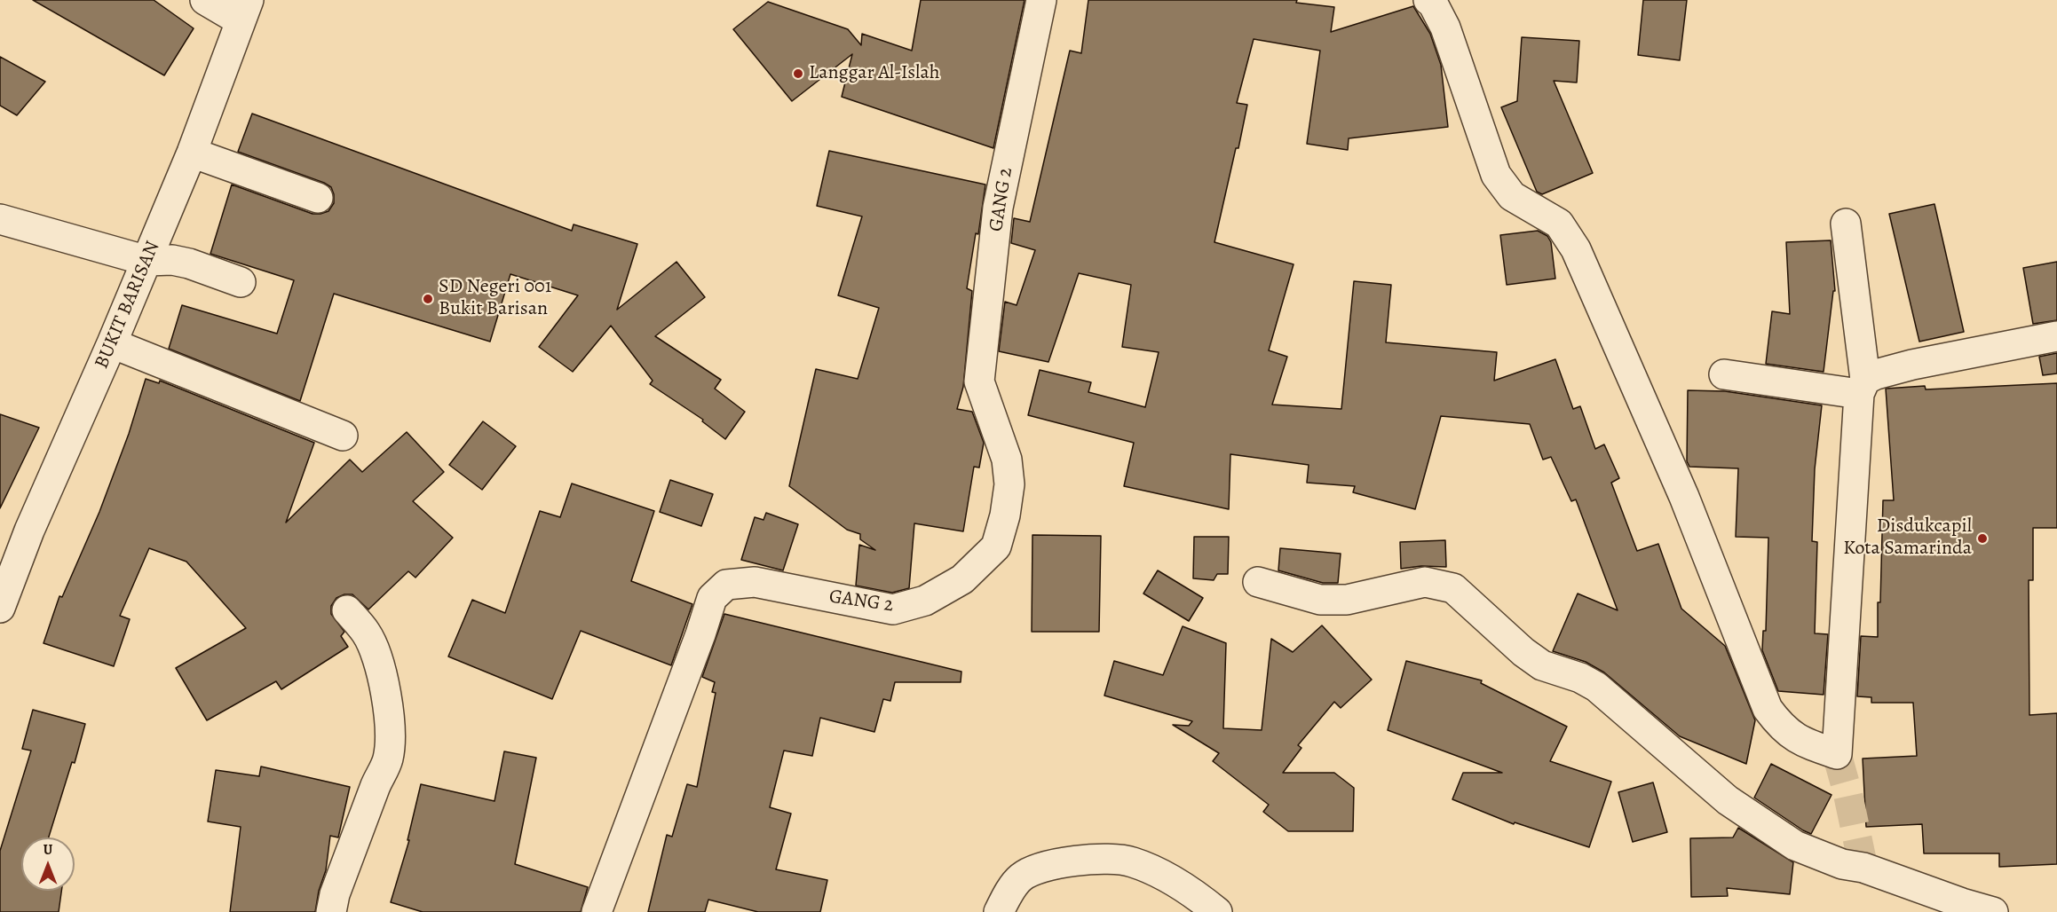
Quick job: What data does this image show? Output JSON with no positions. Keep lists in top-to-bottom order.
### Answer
{
  "streets": {
    "street": ["GANG 2", "BUKIT BARISAN"]
  },
  "places": ["Langgar Al-Islah", "SD Negeri 001 Bukit Barisan", "Disdukcapil Kota Samarinda"],
  "north": "top"
}
